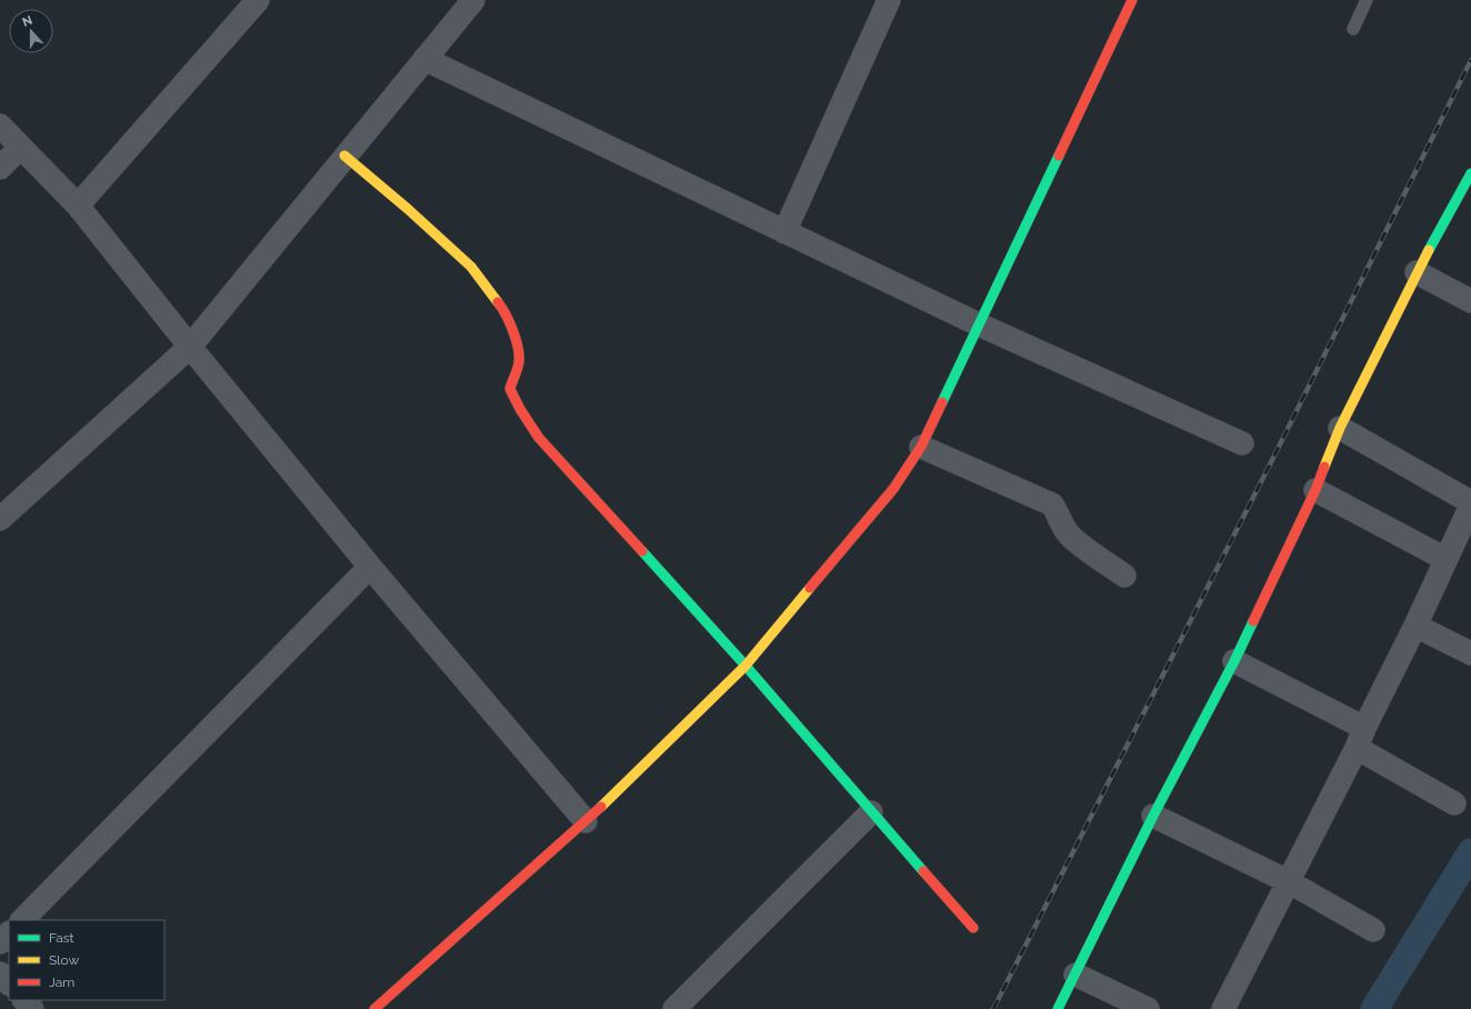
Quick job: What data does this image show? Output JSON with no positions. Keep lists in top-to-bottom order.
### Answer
{
  "legend": ["Fast", "Slow", "Jam"],
  "north": "top"
}
